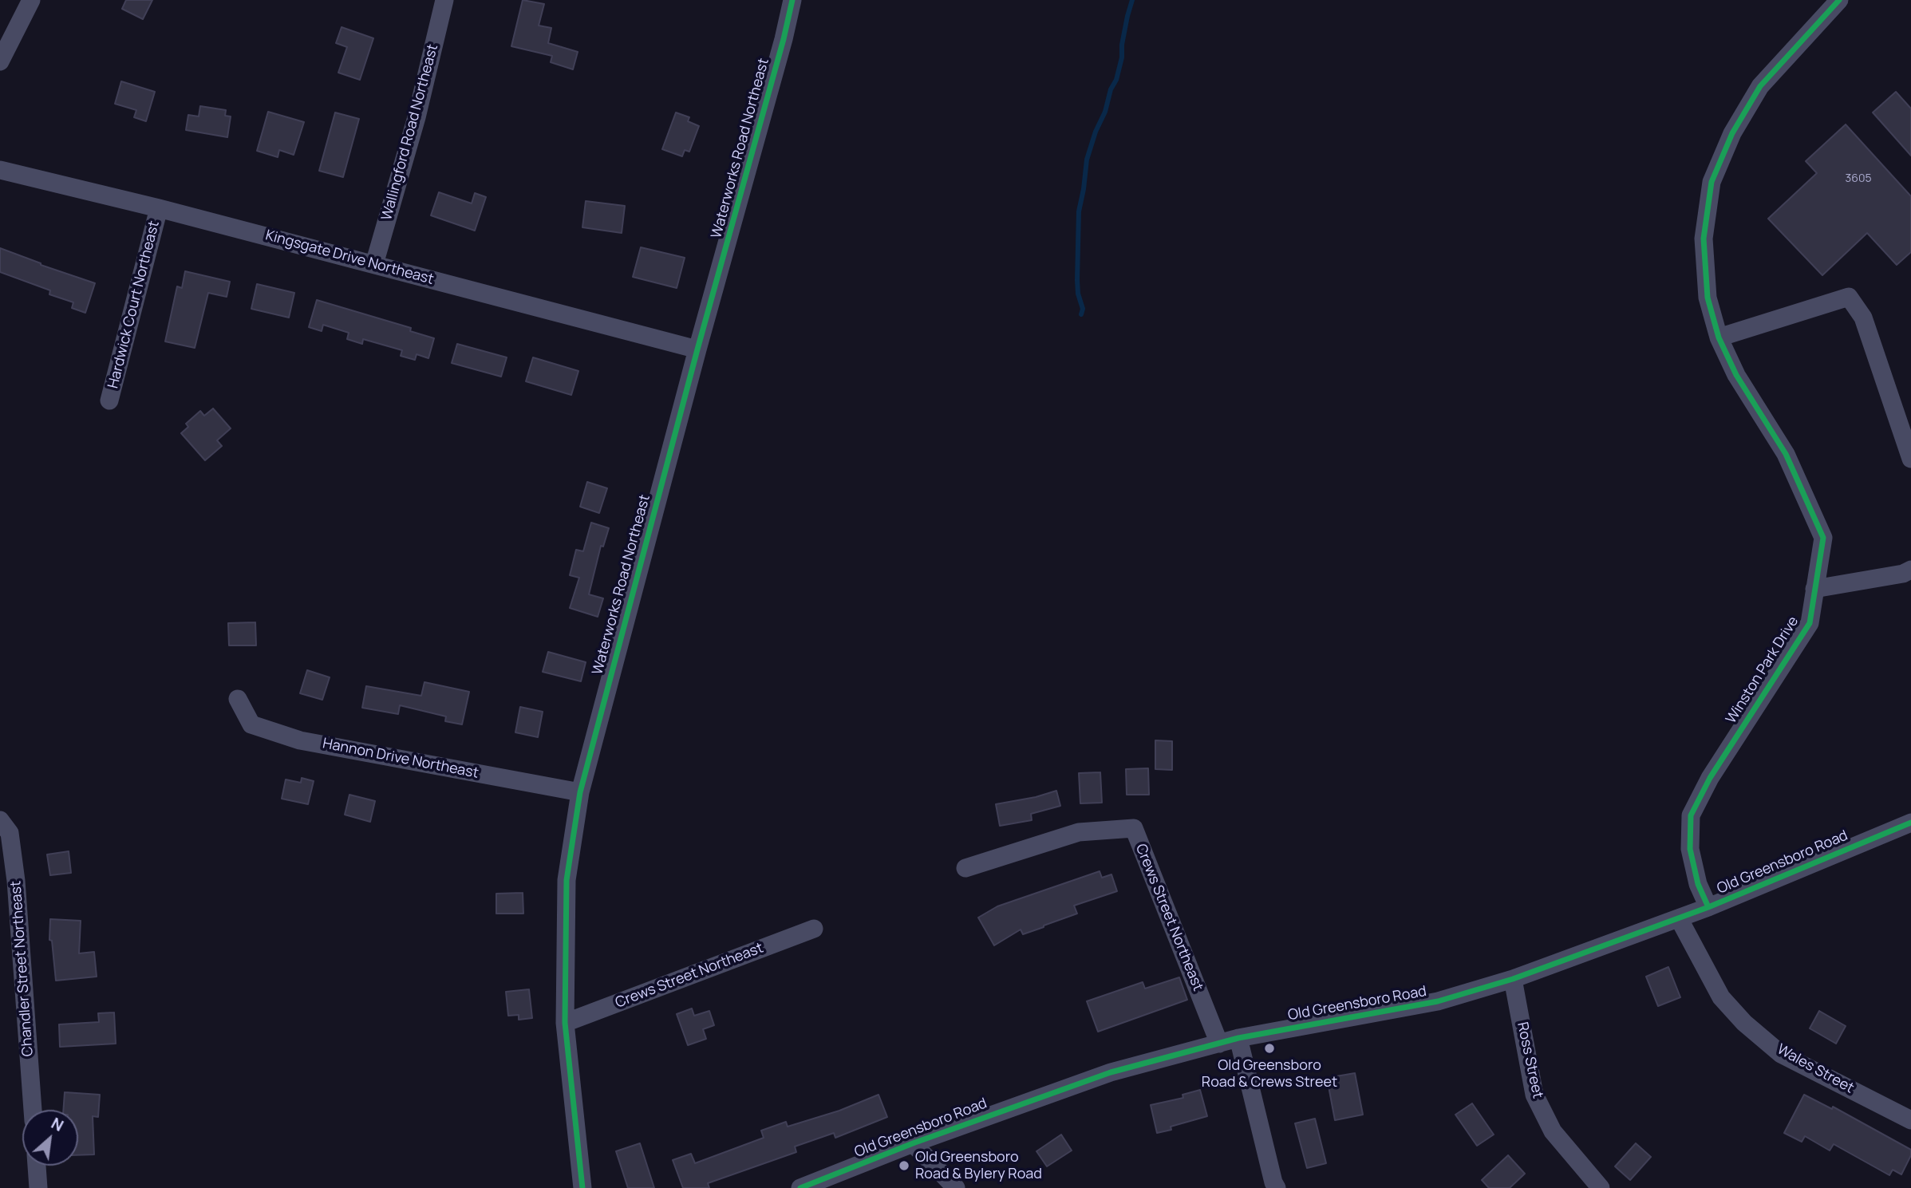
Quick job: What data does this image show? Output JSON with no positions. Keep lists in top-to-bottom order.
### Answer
{
  "streets": {
    "street": [
      "Wallingford Road Northeast",
      "Waterworks Road Northeast",
      "Kingsgate Drive Northeast",
      "Hardwick Court Northeast",
      "Winston Park Drive",
      "Hannon Drive Northeast",
      "Old Greensboro Road",
      "Crews Street Northeast",
      "Chandler Street Northeast",
      "Ross Street",
      "Wales Street"
    ]
  },
  "crossings": [
    ["Wallingford Road Northeast", "Kingsgate Drive Northeast"],
    ["Waterworks Road Northeast", "Kingsgate Drive Northeast"],
    ["Waterworks Road Northeast", "Hannon Drive Northeast"],
    ["Waterworks Road Northeast", "Crews Street Northeast"],
    ["Kingsgate Drive Northeast", "Hardwick Court Northeast"],
    ["Winston Park Drive", "Old Greensboro Road"],
    ["Old Greensboro Road", "Crews Street Northeast"],
    ["Old Greensboro Road", "Ross Street"],
    ["Old Greensboro Road", "Wales Street"]
  ],
  "places": ["Old Greensboro Road & Crews Street", "Old Greensboro Road & Bylery Road"],
  "house_numbers": ["3605"],
  "north": "top right"
}
